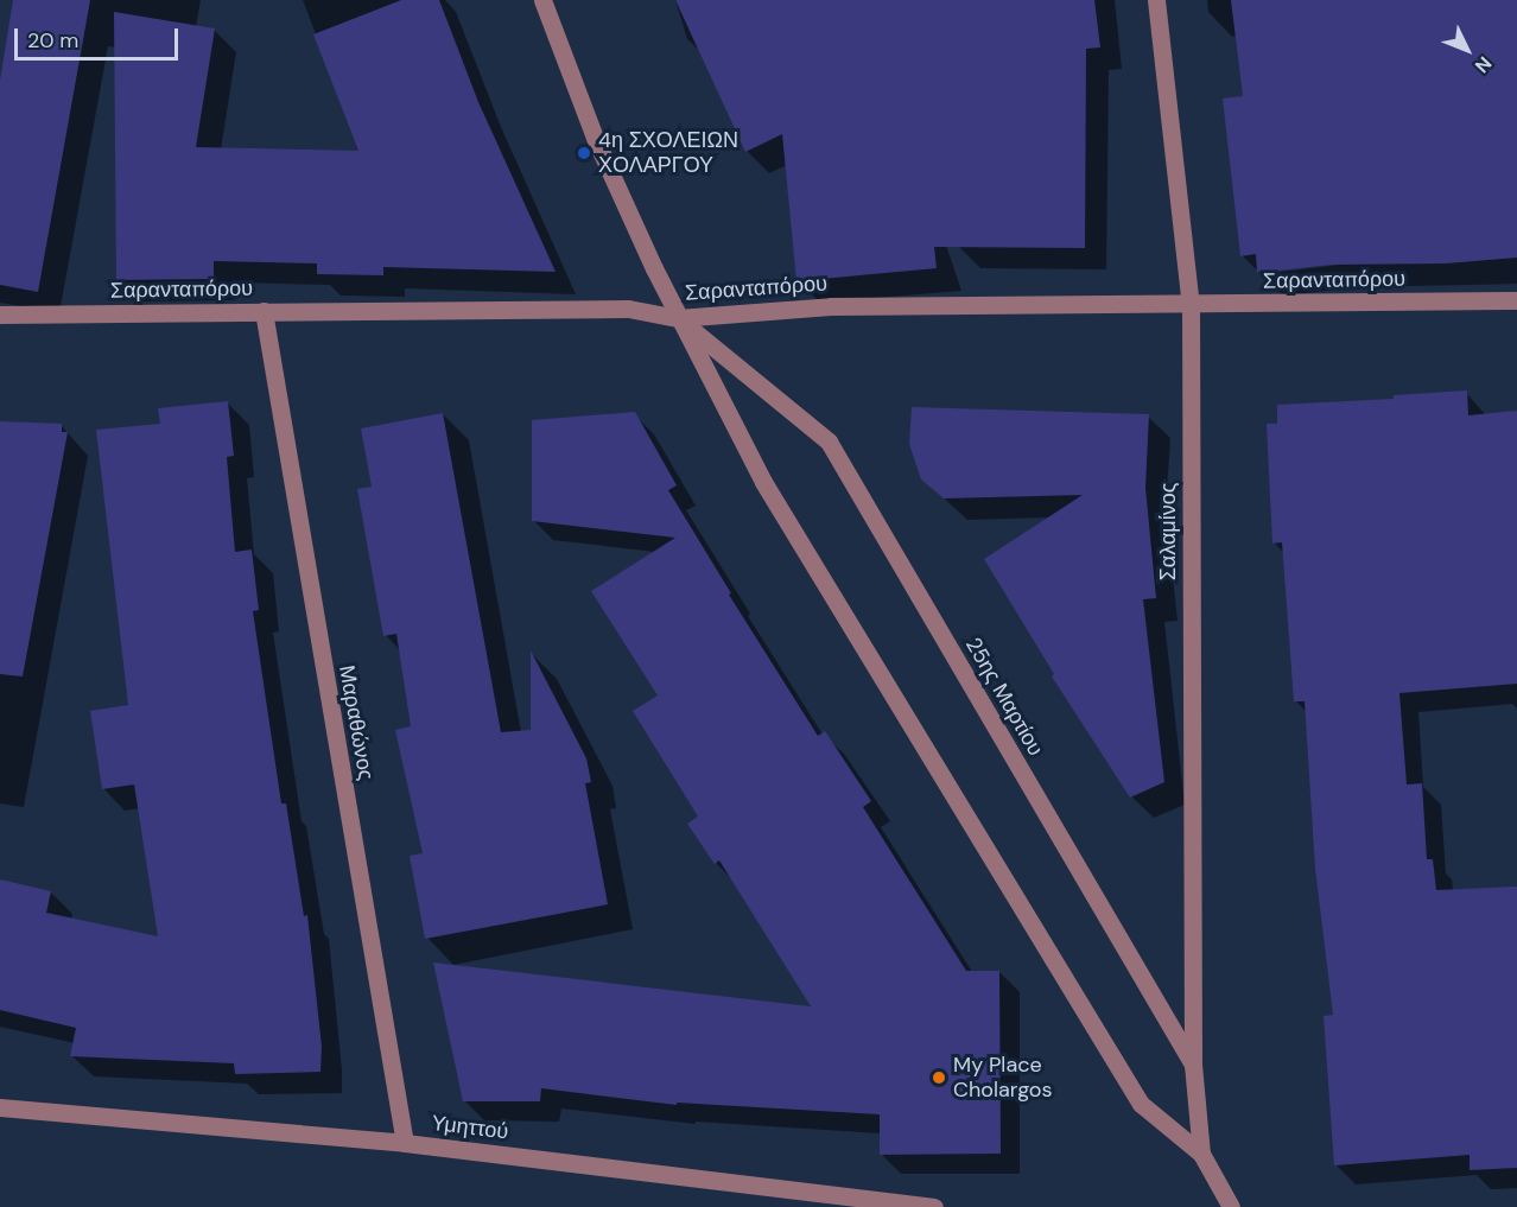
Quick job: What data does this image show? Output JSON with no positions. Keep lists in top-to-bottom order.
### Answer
{
  "streets": {
    "street": [
      "Σαρανταπόρου",
      "Σαλαμίνος",
      "25ης Μαρτίου",
      "Μαραθώνος",
      "Υμηττού"
    ]
  },
  "crossings": [
    ["Σαρανταπόρου", "Σαλαμίνος"],
    ["Σαρανταπόρου", "25ης Μαρτίου"],
    ["Σαρανταπόρου", "Μαραθώνος"],
    ["Σαλαμίνος", "25ης Μαρτίου"],
    ["Μαραθώνος", "Υμηττού"]
  ],
  "places": ["4η ΣΧΟΛΕΙΩΝ ΧΟΛΑΡΓΟΥ", "My Place Cholargos"],
  "scale_bar": "20 m",
  "north": "bottom right"
}
